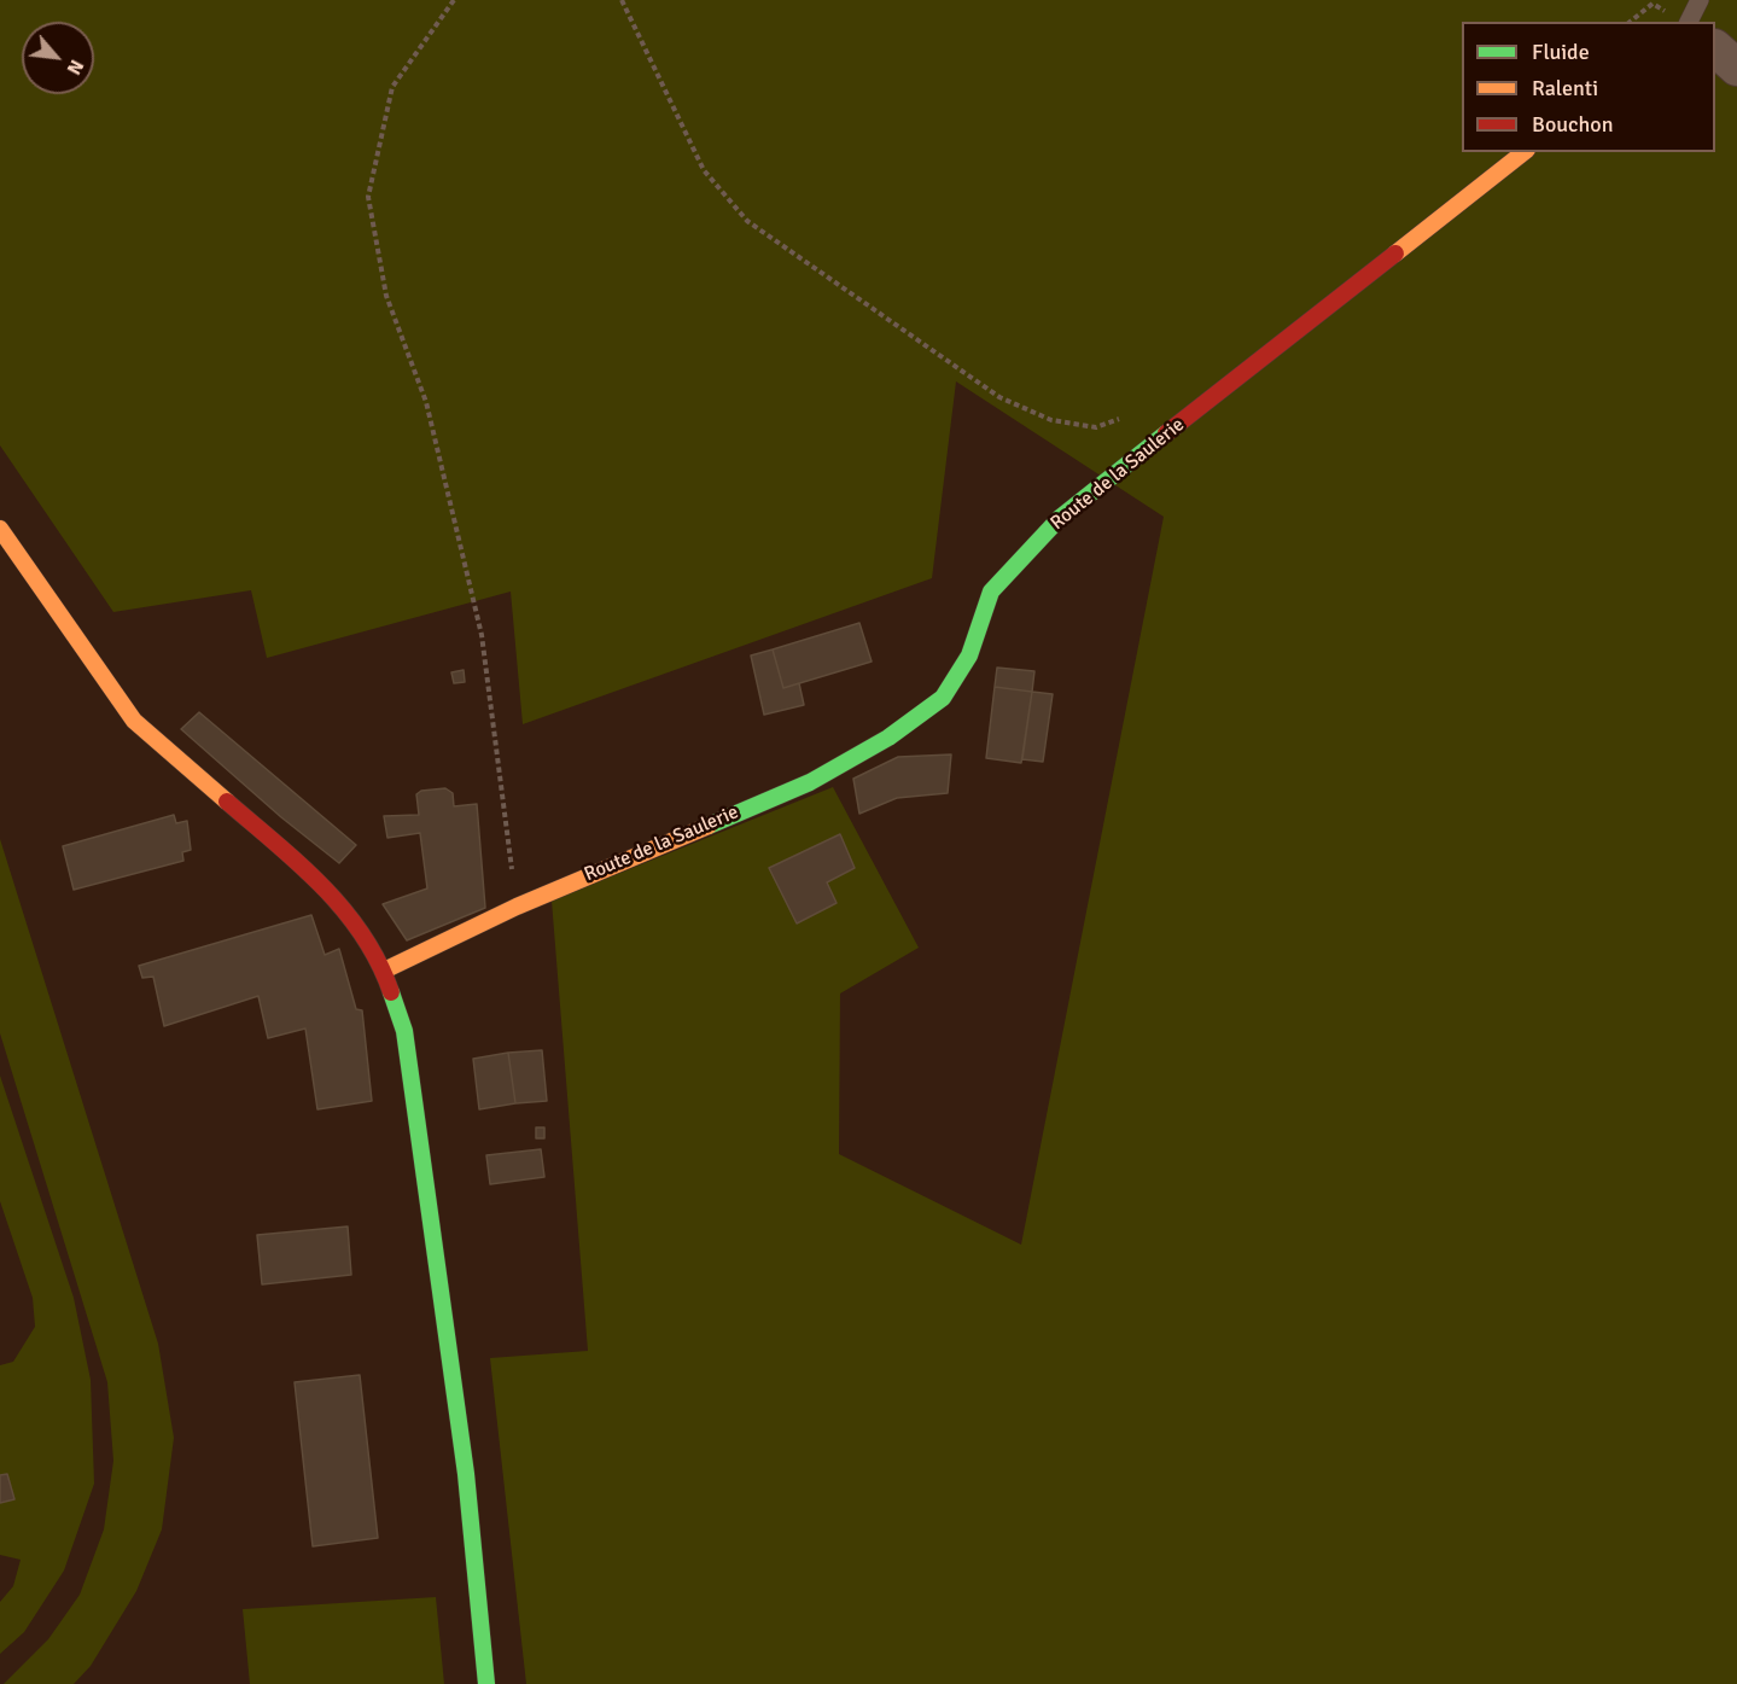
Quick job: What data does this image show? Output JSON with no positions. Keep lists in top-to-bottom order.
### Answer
{
  "streets": {
    "street": ["Route de la Saulerie"]
  },
  "legend": ["Fluide", "Ralenti", "Bouchon"],
  "north": "bottom right"
}
